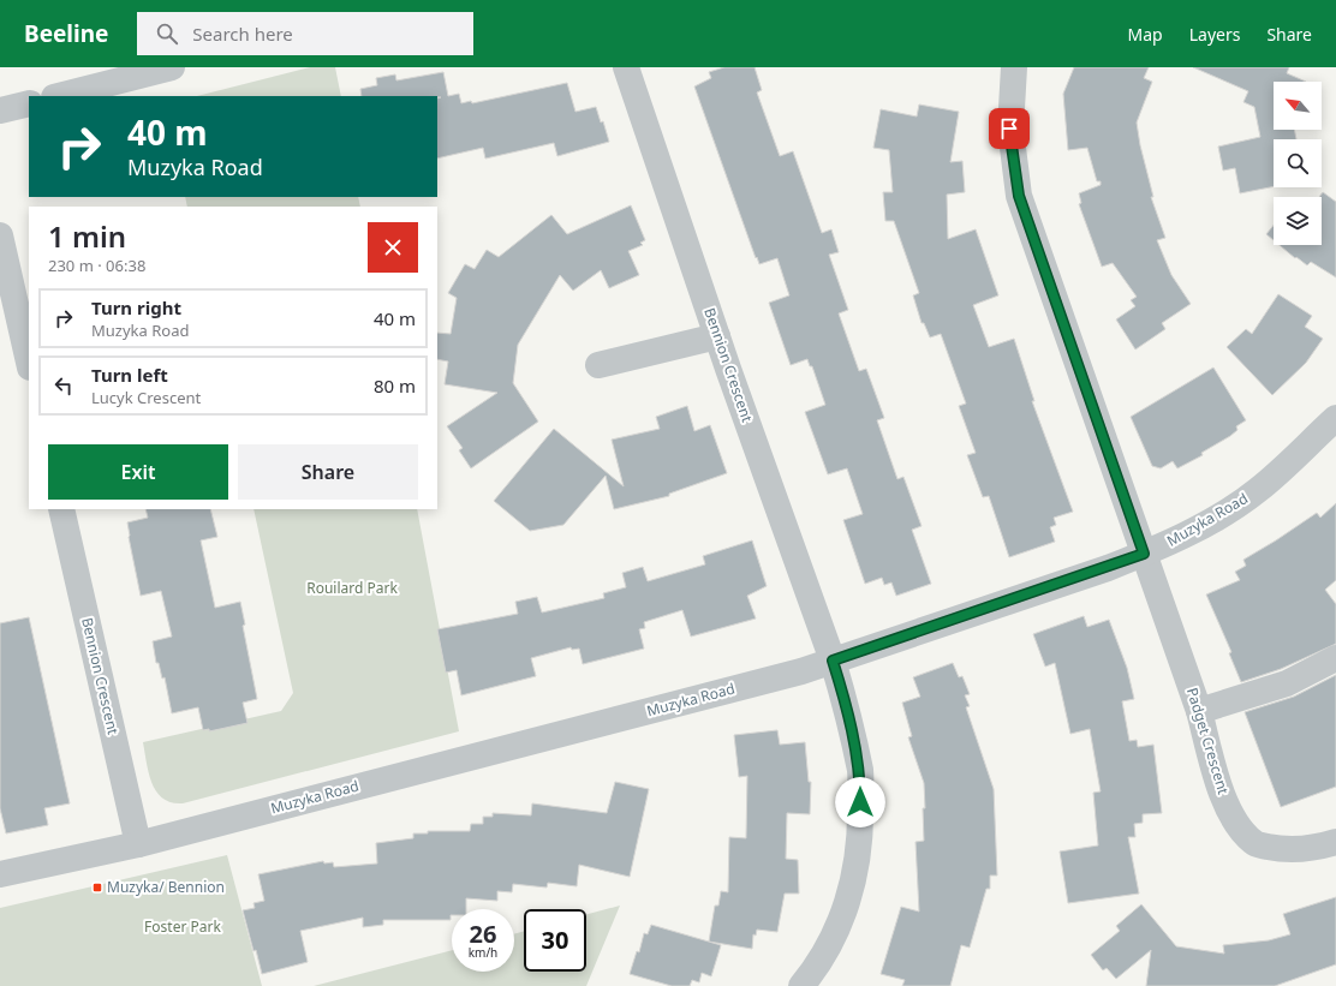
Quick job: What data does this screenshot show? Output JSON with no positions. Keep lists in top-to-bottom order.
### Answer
{
  "streets": {
    "street": ["Bennion Crescent", "Muzyka Road", "Padget Crescent"]
  },
  "crossings": [
    ["Bennion Crescent", "Muzyka Road"],
    ["Muzyka Road", "Padget Crescent"]
  ],
  "parks": ["Rouilard Park", "Foster Park"],
  "places": {
    "transit": ["Muzyka/ Bennion"]
  },
  "north": "top left",
  "page": {
    "header": "Beeline",
    "search": "Search here",
    "nav": ["Map", "Layers", "Share"],
    "turn": ["40 m", "Muzyka Road"],
    "heading": ["1 min", "230 m · 06:38"],
    "list": [
      {
        "name": "Turn right",
        "note": "Muzyka Road",
        "value": "40 m"
      },
      {
        "name": "Turn left",
        "note": "Lucyk Crescent",
        "value": "80 m"
      }
    ],
    "buttons": ["Exit", "Share"],
    "speed": "26 km/h",
    "limit": "30"
  }
}
